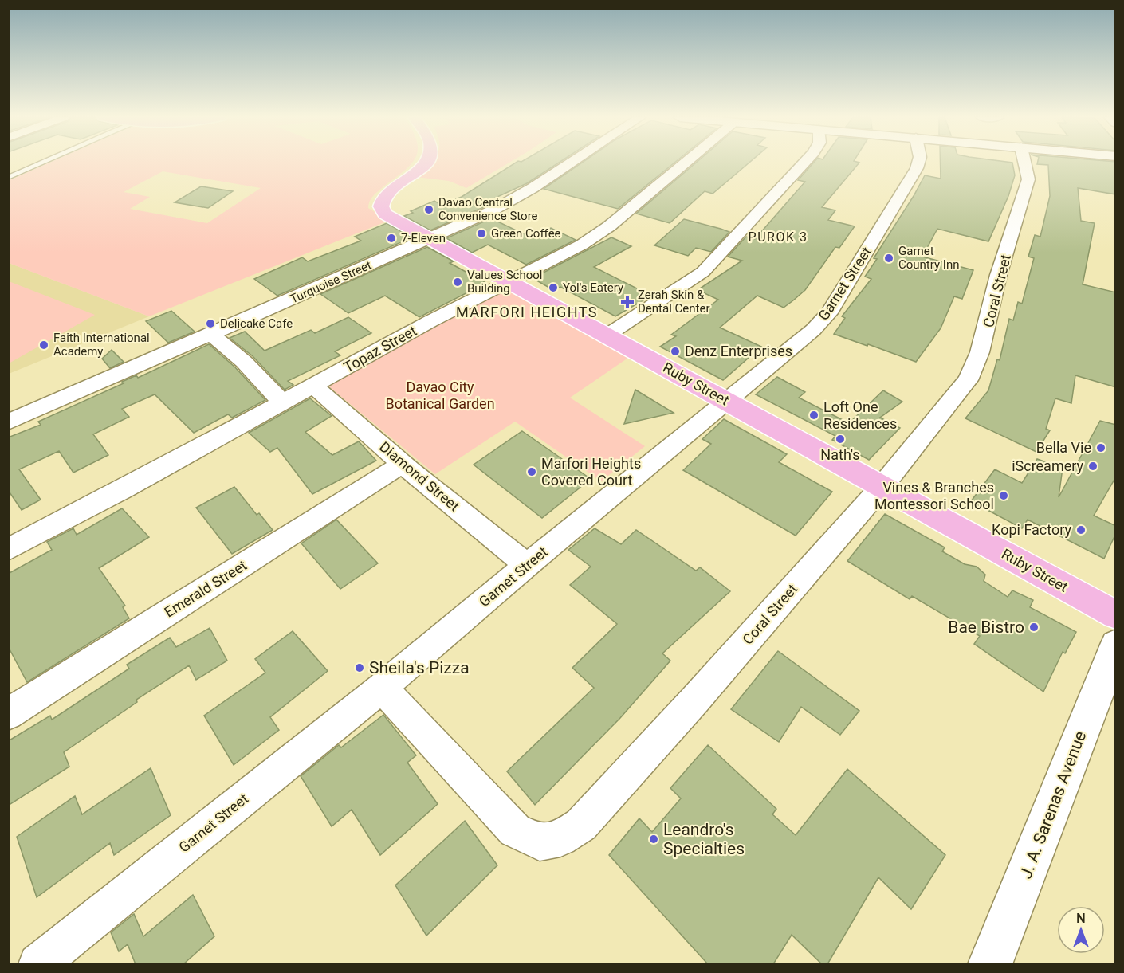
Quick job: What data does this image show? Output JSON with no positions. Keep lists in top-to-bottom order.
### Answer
{
  "streets": {
    "main road": ["Ruby Street"],
    "street": [
      "Turquoise Street",
      "Garnet Street",
      "Coral Street",
      "Topaz Street",
      "Diamond Street",
      "Emerald Street",
      "J. A. Sarenas Avenue"
    ]
  },
  "crossings": [
    ["Turquoise Street", "Ruby Street"],
    ["Garnet Street", "Coral Street"],
    ["Garnet Street", "Ruby Street"],
    ["Garnet Street", "Diamond Street"],
    ["Coral Street", "Ruby Street"],
    ["Topaz Street", "Ruby Street"],
    ["Topaz Street", "Diamond Street"],
    ["Diamond Street", "Emerald Street"]
  ],
  "districts": ["PUROK 3", "MARFORI HEIGHTS"],
  "parks": ["Davao City Botanical Garden"],
  "places": {
    "other": [
      "Davao Central Convenience Store",
      "Green Coffee",
      "7-Eleven",
      "Garnet Country Inn",
      "Values School Building",
      "Yol's Eatery",
      "Delicake Cafe",
      "Faith International Academy",
      "Denz Enterprises",
      "Loft One Residences",
      "Nath's",
      "Bella Vie",
      "iScreamery",
      "Marfori Heights Covered Court",
      "Vines & Branches Montessori School",
      "Kopi Factory",
      "Bae Bistro",
      "Sheila's Pizza",
      "Leandro's Specialties"
    ],
    "health": ["Zerah Skin & Dental Center"]
  },
  "north": "top"
}
